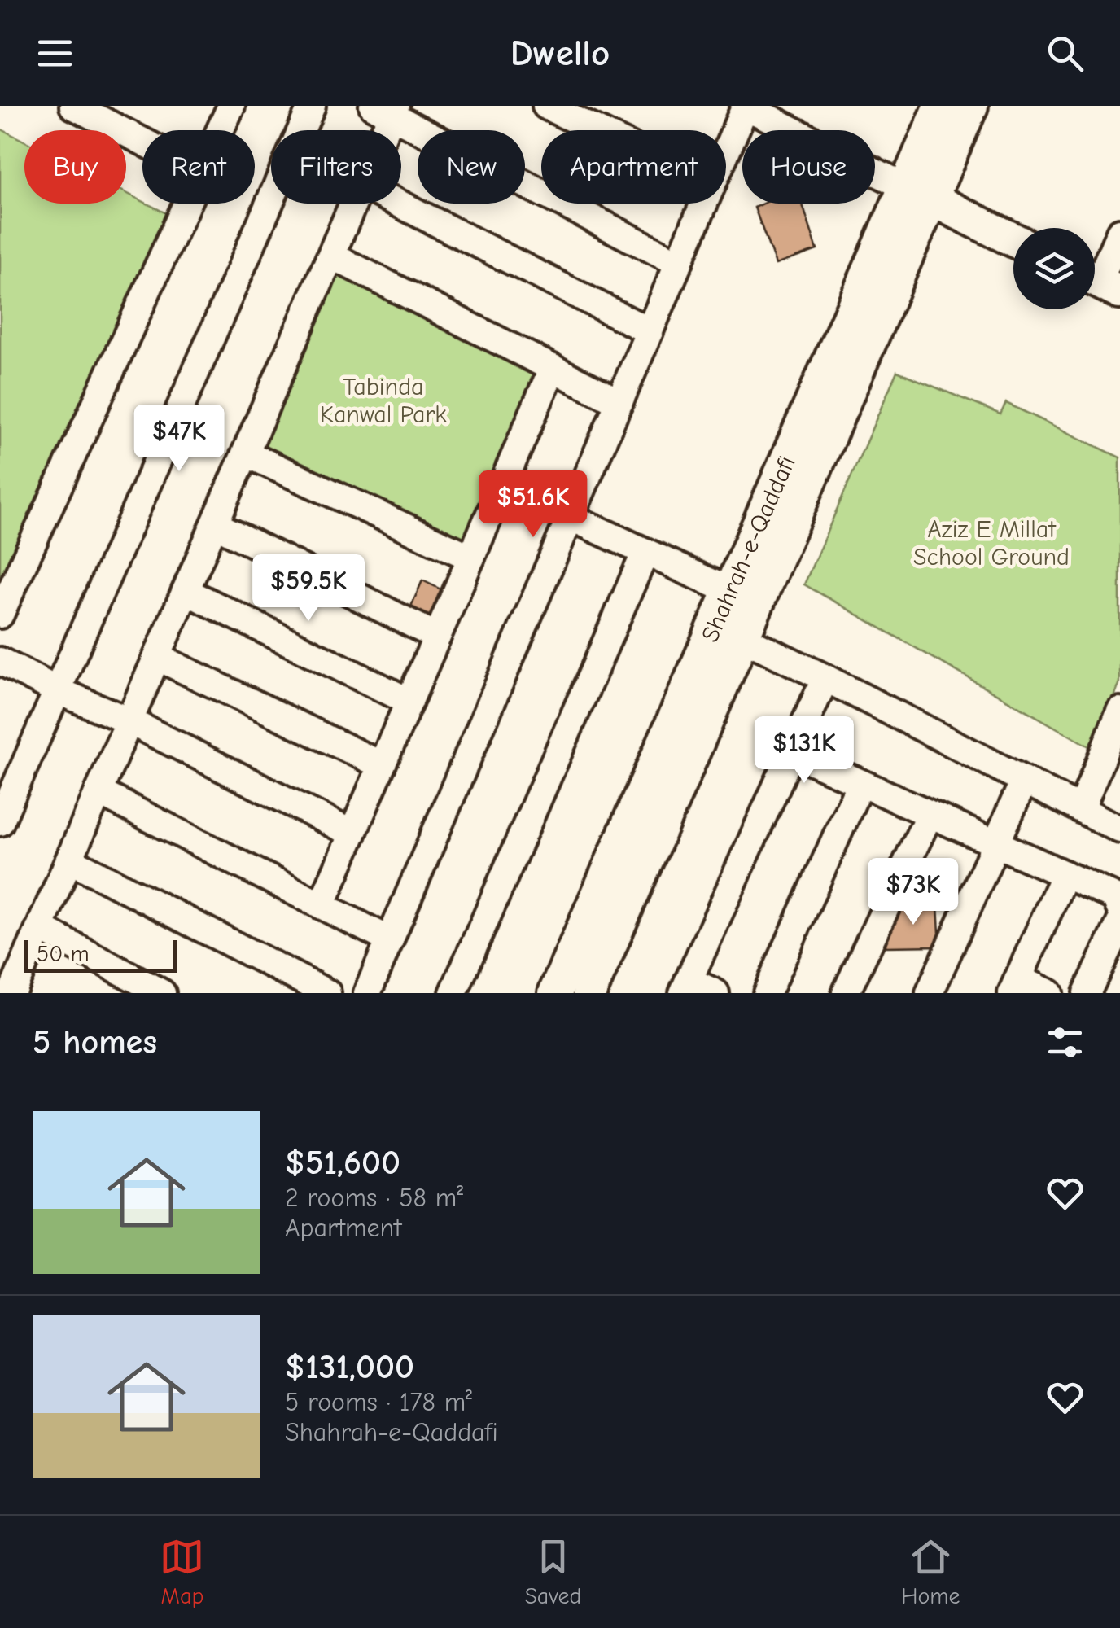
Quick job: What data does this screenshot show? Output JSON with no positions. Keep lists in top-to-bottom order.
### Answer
{
  "streets": {
    "main road": ["Shahrah-e-Qaddafi"]
  },
  "parks": ["Tabinda Kanwal Park", "Aziz E Millat School Ground"],
  "scale_bar": "50 m",
  "page": {
    "header": "Dwello",
    "chip": [
      "Buy",
      "Rent",
      "Filters",
      "New",
      "Apartment",
      "House"
    ],
    "price": [
      "$47K",
      "$51.6K",
      "$59.5K",
      "$131K",
      "$73K"
    ],
    "scale": "50 m",
    "heading": "5 homes",
    "list": [
      {
        "name": "$51,600",
        "note": "2 rooms · 58 m² · Apartment"
      },
      {
        "name": "$131,000",
        "note": "5 rooms · 178 m² · Shahrah-e-Qaddafi"
      }
    ],
    "tabs": ["Map", "Saved", "Home"]
  }
}
